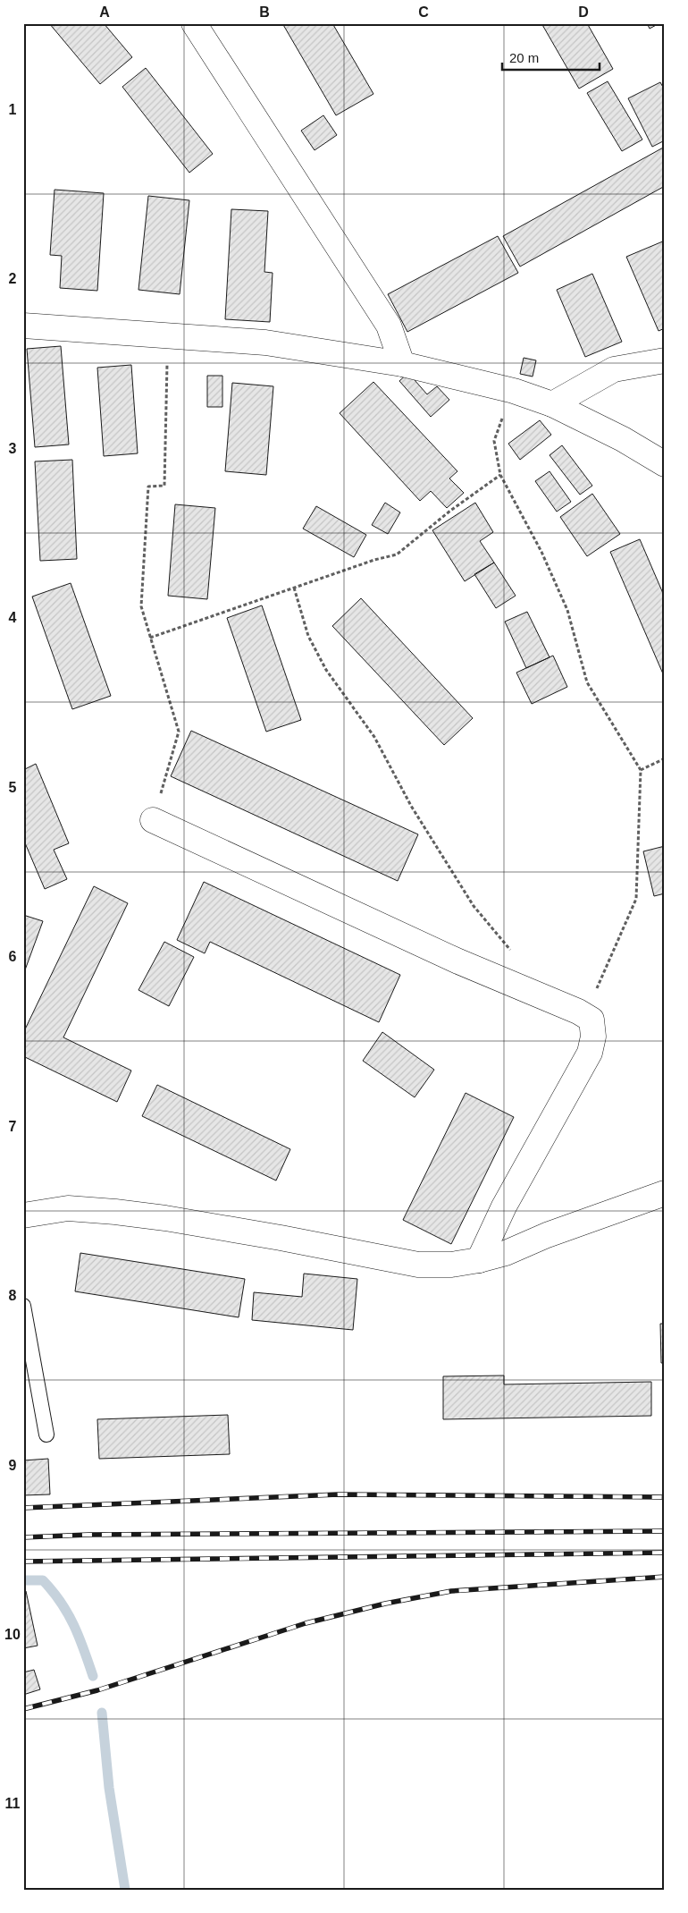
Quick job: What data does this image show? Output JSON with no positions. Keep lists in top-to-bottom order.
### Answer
{
  "scale_bar": "20 m",
  "grid": {
    "columns": [
      "A",
      "B",
      "C",
      "D"
    ],
    "rows": [
      "1",
      "2",
      "3",
      "4",
      "5",
      "6",
      "7",
      "8",
      "9",
      "10",
      "11"
    ]
  }
}
